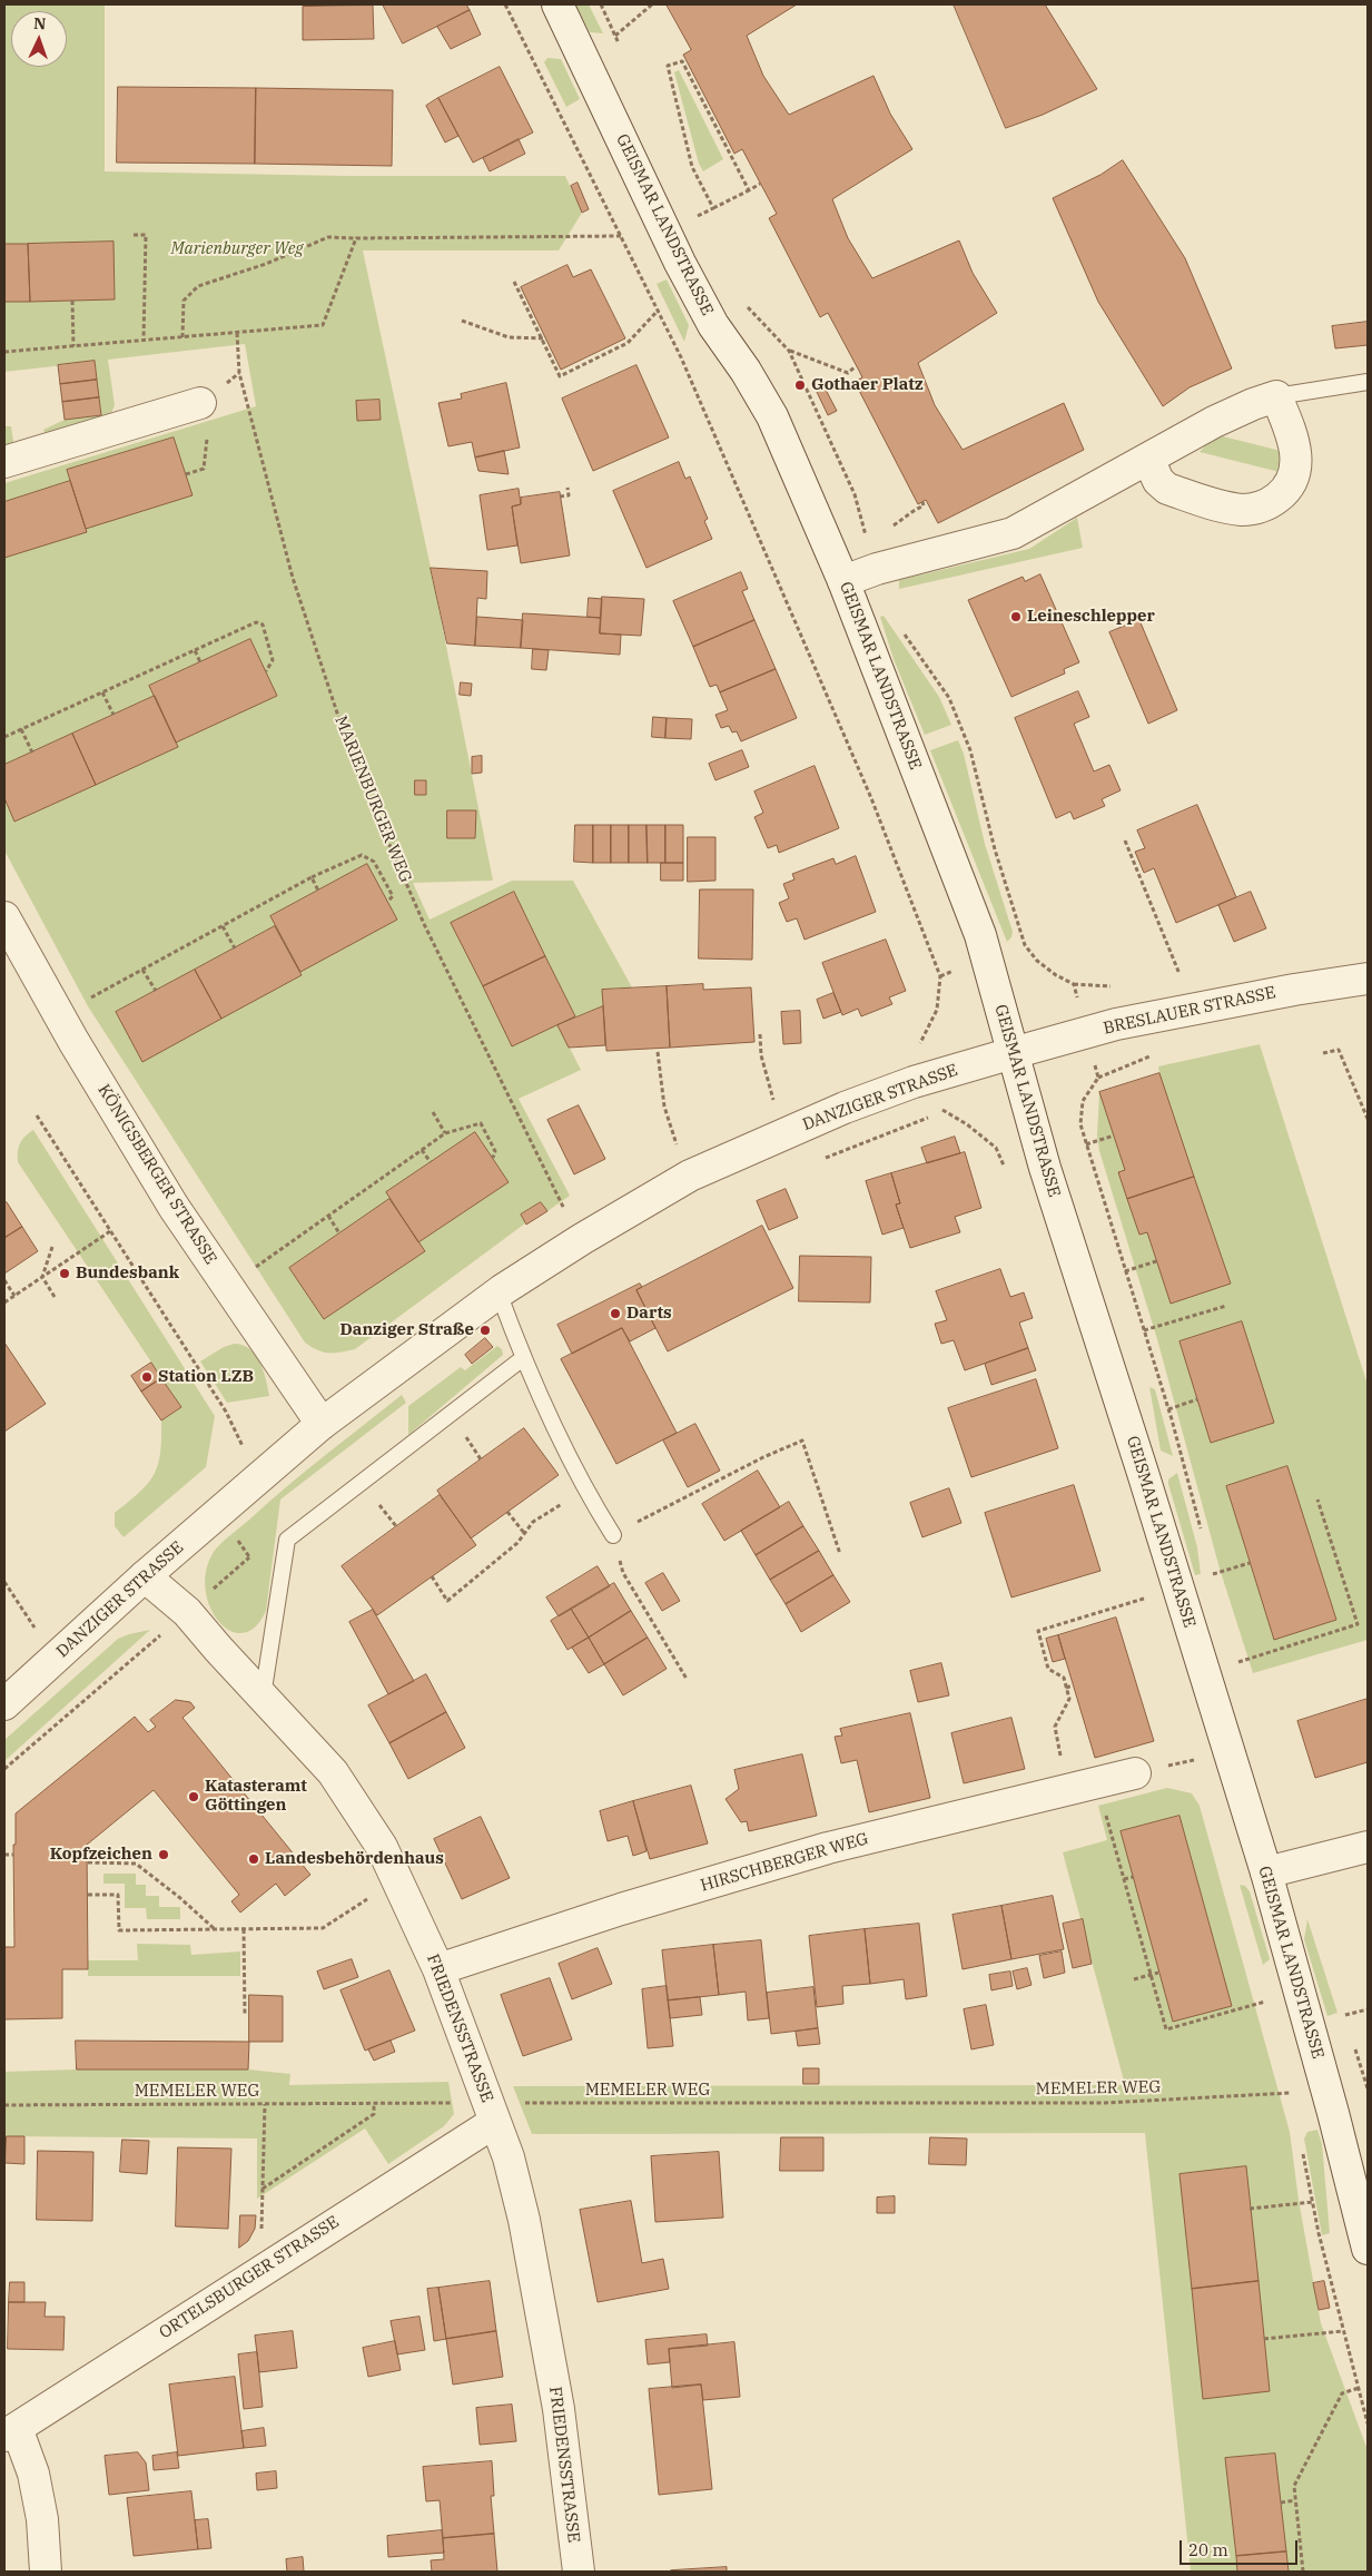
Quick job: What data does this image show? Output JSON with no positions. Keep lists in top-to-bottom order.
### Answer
{
  "streets": {
    "street": [
      "GEISMAR LANDSTRASSE",
      "BRESLAUER STRASSE",
      "DANZIGER STRASSE",
      "KÖNIGSBERGER STRASSE",
      "HIRSCHBERGER WEG",
      "FRIEDENSSTRASSE",
      "ORTELSBURGER STRASSE"
    ],
    "path": ["MARIENBURGER WEG", "MEMELER WEG"]
  },
  "crossings": [
    ["GEISMAR LANDSTRASSE", "BRESLAUER STRASSE"],
    ["GEISMAR LANDSTRASSE", "DANZIGER STRASSE"],
    ["MARIENBURGER WEG", "DANZIGER STRASSE"],
    ["BRESLAUER STRASSE", "DANZIGER STRASSE"],
    ["DANZIGER STRASSE", "KÖNIGSBERGER STRASSE"],
    ["DANZIGER STRASSE", "FRIEDENSSTRASSE"],
    ["HIRSCHBERGER WEG", "FRIEDENSSTRASSE"],
    ["FRIEDENSSTRASSE", "MEMELER WEG"],
    ["FRIEDENSSTRASSE", "ORTELSBURGER STRASSE"],
    ["MEMELER WEG", "ORTELSBURGER STRASSE"]
  ],
  "parks": ["Marienburger Weg"],
  "places": [
    "Gothaer Platz",
    "Leineschlepper",
    "Bundesbank",
    "Darts",
    "Danziger Straße",
    "Station LZB",
    "Katasteramt Göttingen",
    "Kopfzeichen",
    "Landesbehördenhaus"
  ],
  "scale_bar": "20 m",
  "north": "top"
}
